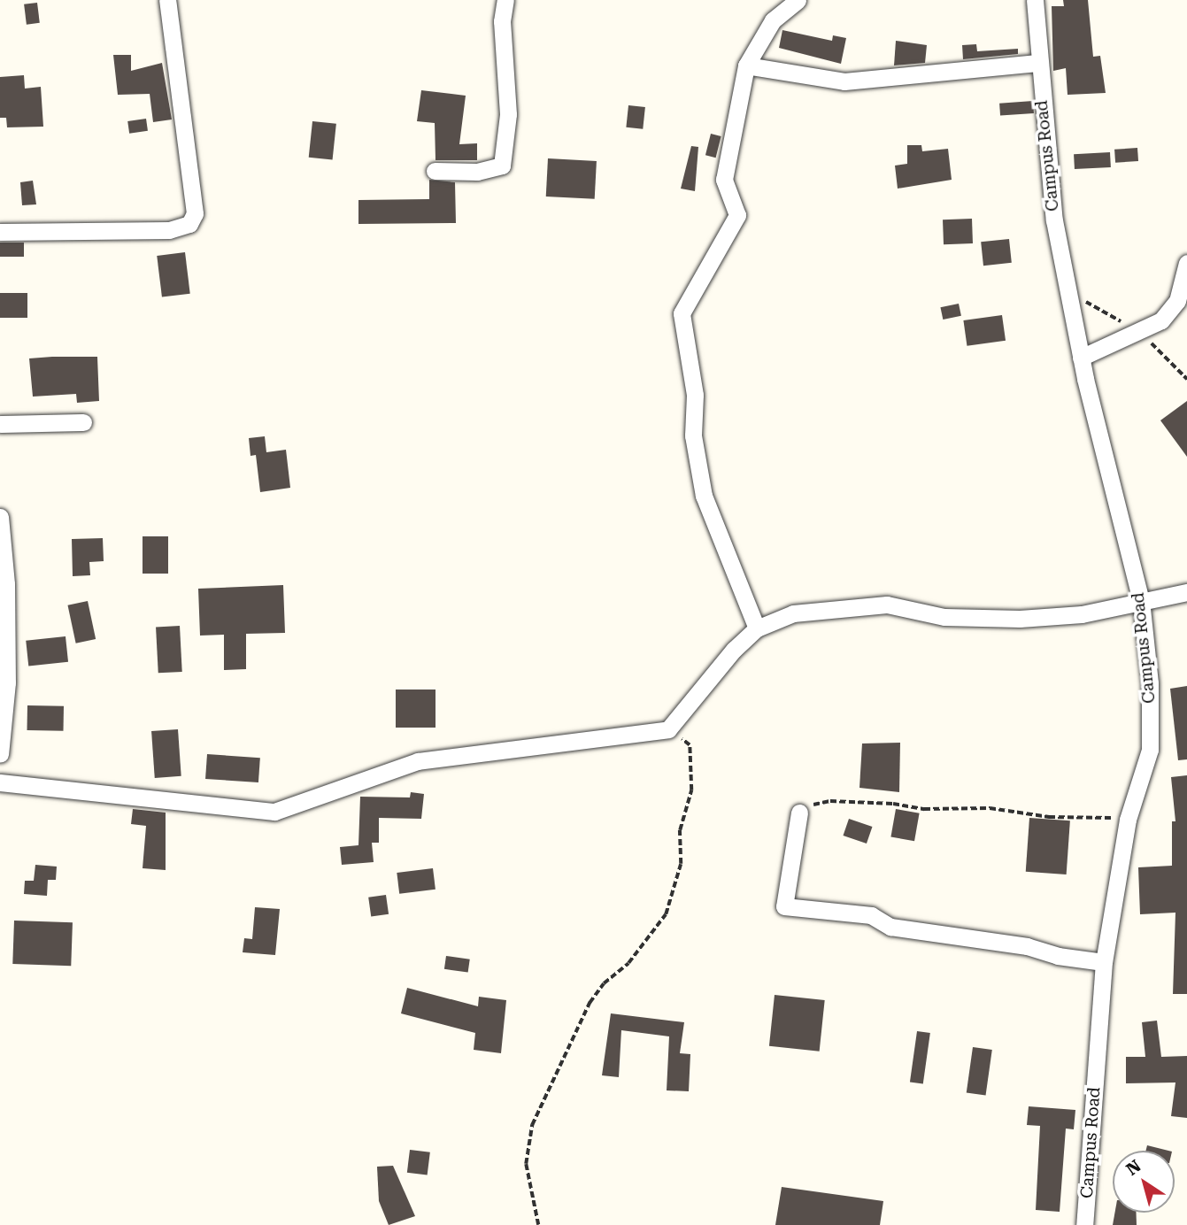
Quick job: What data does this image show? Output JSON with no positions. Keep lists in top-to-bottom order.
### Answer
{
  "streets": {
    "street": ["Campus Road"]
  },
  "north": "top left"
}
